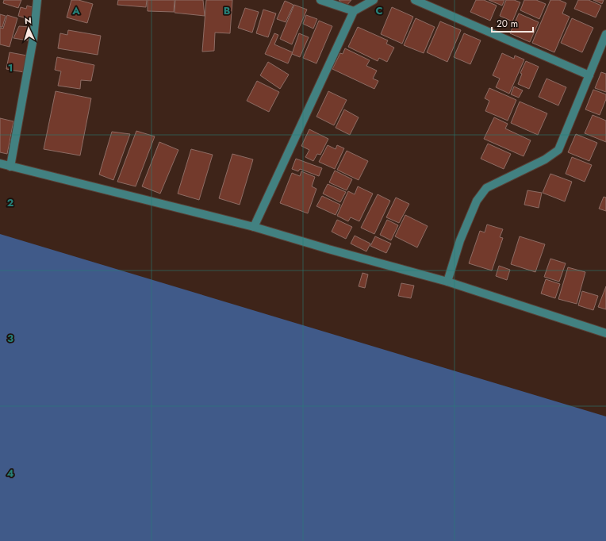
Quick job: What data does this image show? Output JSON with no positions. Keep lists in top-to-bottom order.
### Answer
{
  "scale_bar": "20 m",
  "north": "top",
  "grid": {
    "columns": ["A", "B", "C"],
    "rows": [
      "1",
      "2",
      "3",
      "4"
    ]
  }
}
